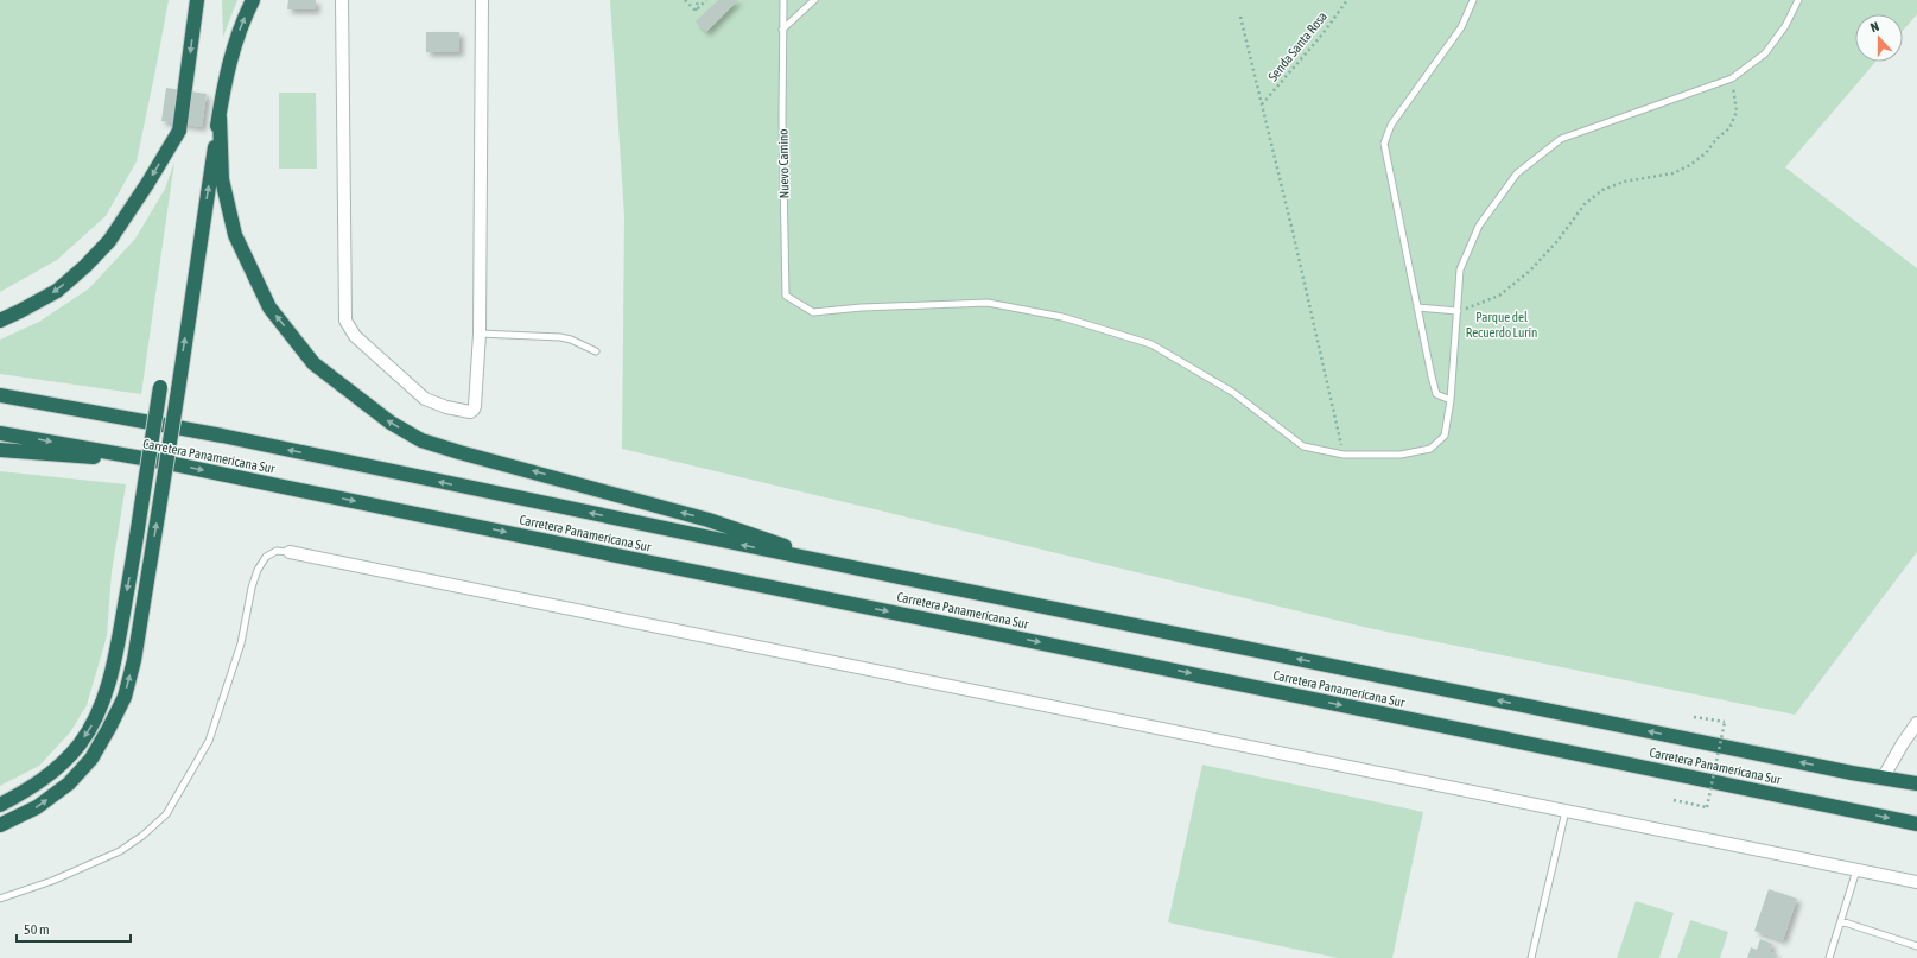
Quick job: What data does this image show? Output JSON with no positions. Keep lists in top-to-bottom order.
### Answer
{
  "streets": {
    "highway": ["Carretera Panamericana Sur"],
    "lane": ["Nuevo Camino"],
    "path": ["Senda Santa Rosa"]
  },
  "parks": ["Parque del Recuerdo Lurín"],
  "scale_bar": "50 m",
  "north": "top"
}
